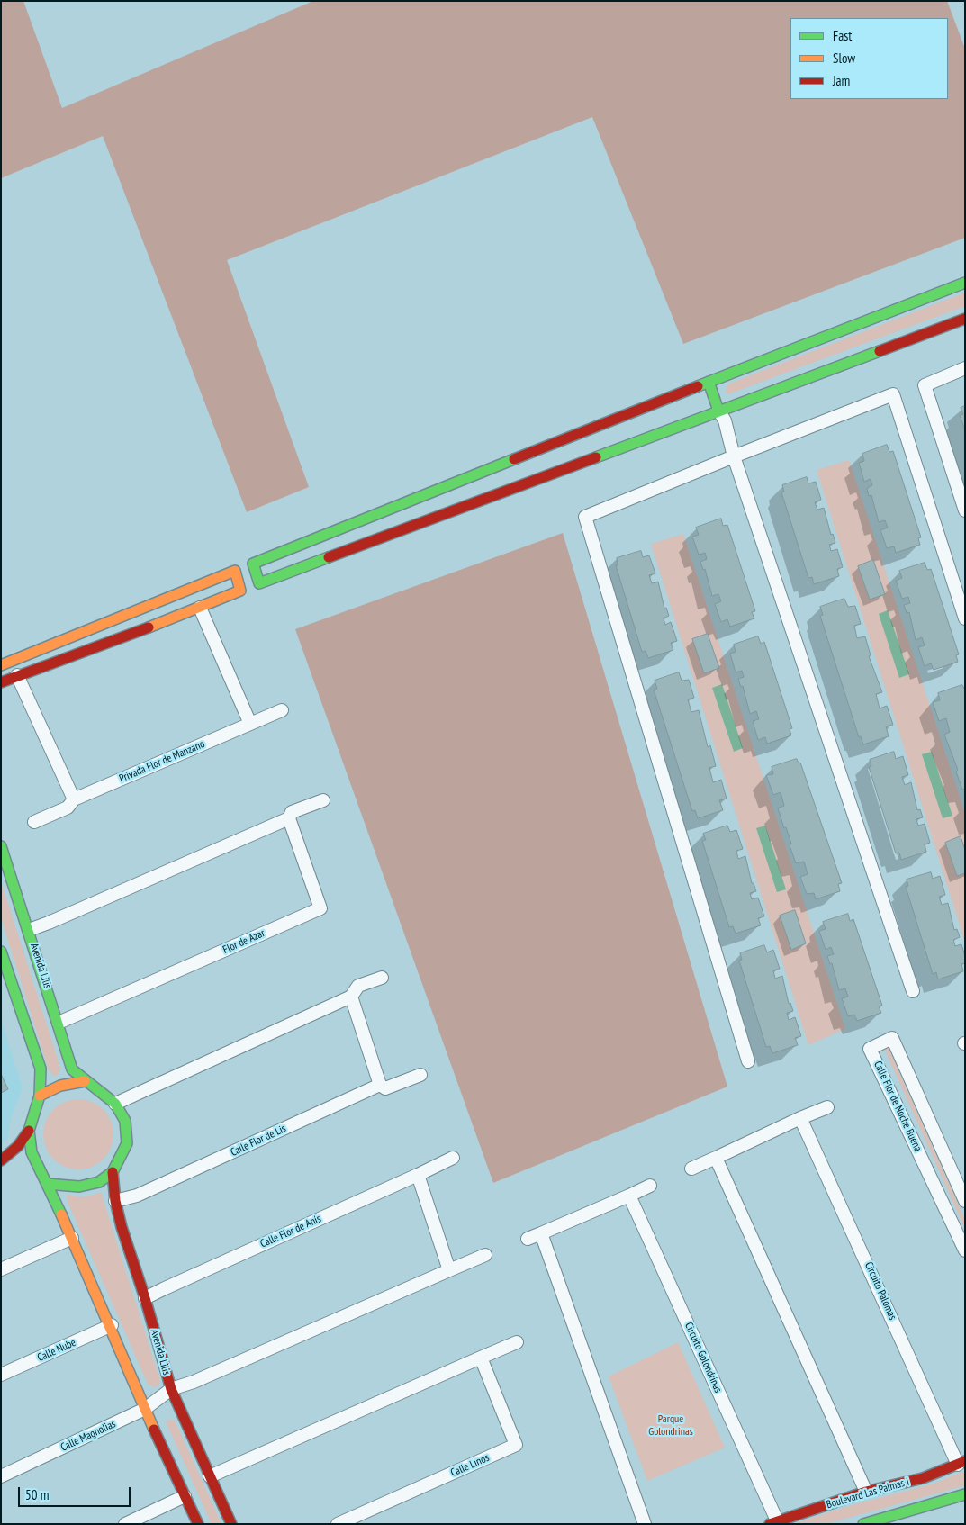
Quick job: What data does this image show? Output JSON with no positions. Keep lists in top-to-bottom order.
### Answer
{
  "streets": {
    "main road": ["Avenida Lilis", "Boulevard Las Palmas I"],
    "street": [
      "Privada Flor de Manzano",
      "Flor de Azar",
      "Calle Flor de Noche Buena",
      "Calle Flor de Lis",
      "Calle Flor de Anís",
      "Circuito Palomas",
      "Calle Nube",
      "Circuito Golondrinas",
      "Calle Magnolias",
      "Calle Linos"
    ]
  },
  "crossings": [
    ["Flor de Azar", "Avenida Lilis"],
    ["Avenida Lilis", "Calle Flor de Lis"],
    ["Avenida Lilis", "Calle Flor de Anís"],
    ["Avenida Lilis", "Calle Magnolias"],
    ["Circuito Palomas", "Boulevard Las Palmas I"],
    ["Circuito Golondrinas", "Boulevard Las Palmas I"]
  ],
  "parks": ["Parque Golondrinas"],
  "legend": ["Fast", "Slow", "Jam"],
  "scale_bar": "50 m"
}
